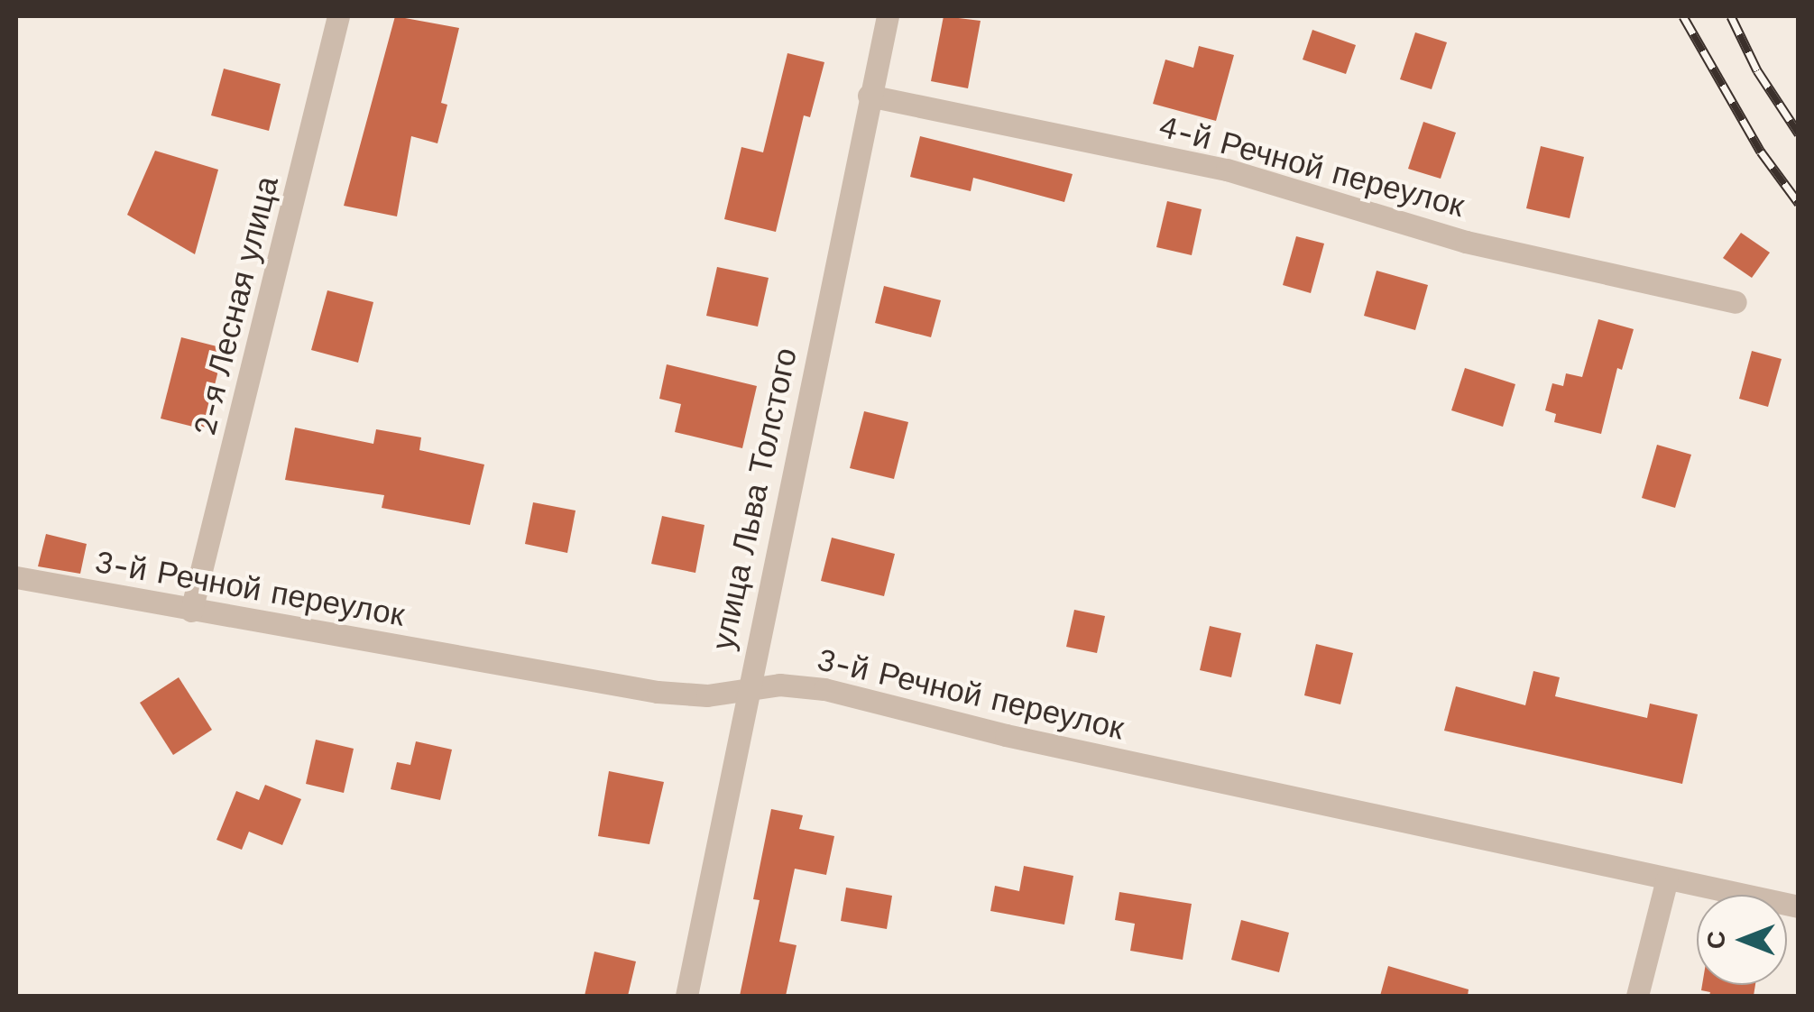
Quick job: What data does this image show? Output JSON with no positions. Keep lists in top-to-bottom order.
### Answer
{
  "streets": {
    "street": [
      "4-й Речной переулок",
      "2-я Лесная улица",
      "улица Льва Толстого",
      "3-й Речной переулок"
    ]
  },
  "crossings": [
    ["4-й Речной переулок", "улица Льва Толстого"],
    ["2-я Лесная улица", "3-й Речной переулок"],
    ["улица Льва Толстого", "3-й Речной переулок"]
  ],
  "north": "left"
}
